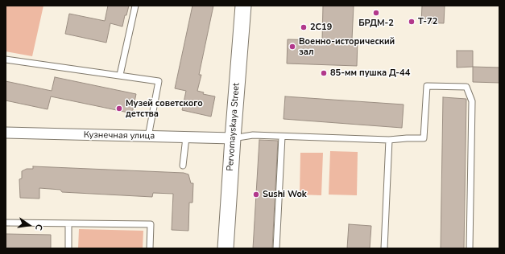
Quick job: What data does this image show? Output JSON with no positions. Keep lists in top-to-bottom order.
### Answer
{
  "streets": {
    "street": ["Pervomayskaya Street", "Кузнечная улица"]
  },
  "crossings": [
    ["Pervomayskaya Street", "Кузнечная улица"]
  ],
  "places": [
    "БРДМ-2",
    "Т-72",
    "2С19",
    "Военно-исторический зал",
    "85-мм пушка Д-44",
    "Музей советского детства",
    "Sushi Wok"
  ],
  "north": "right"
}
